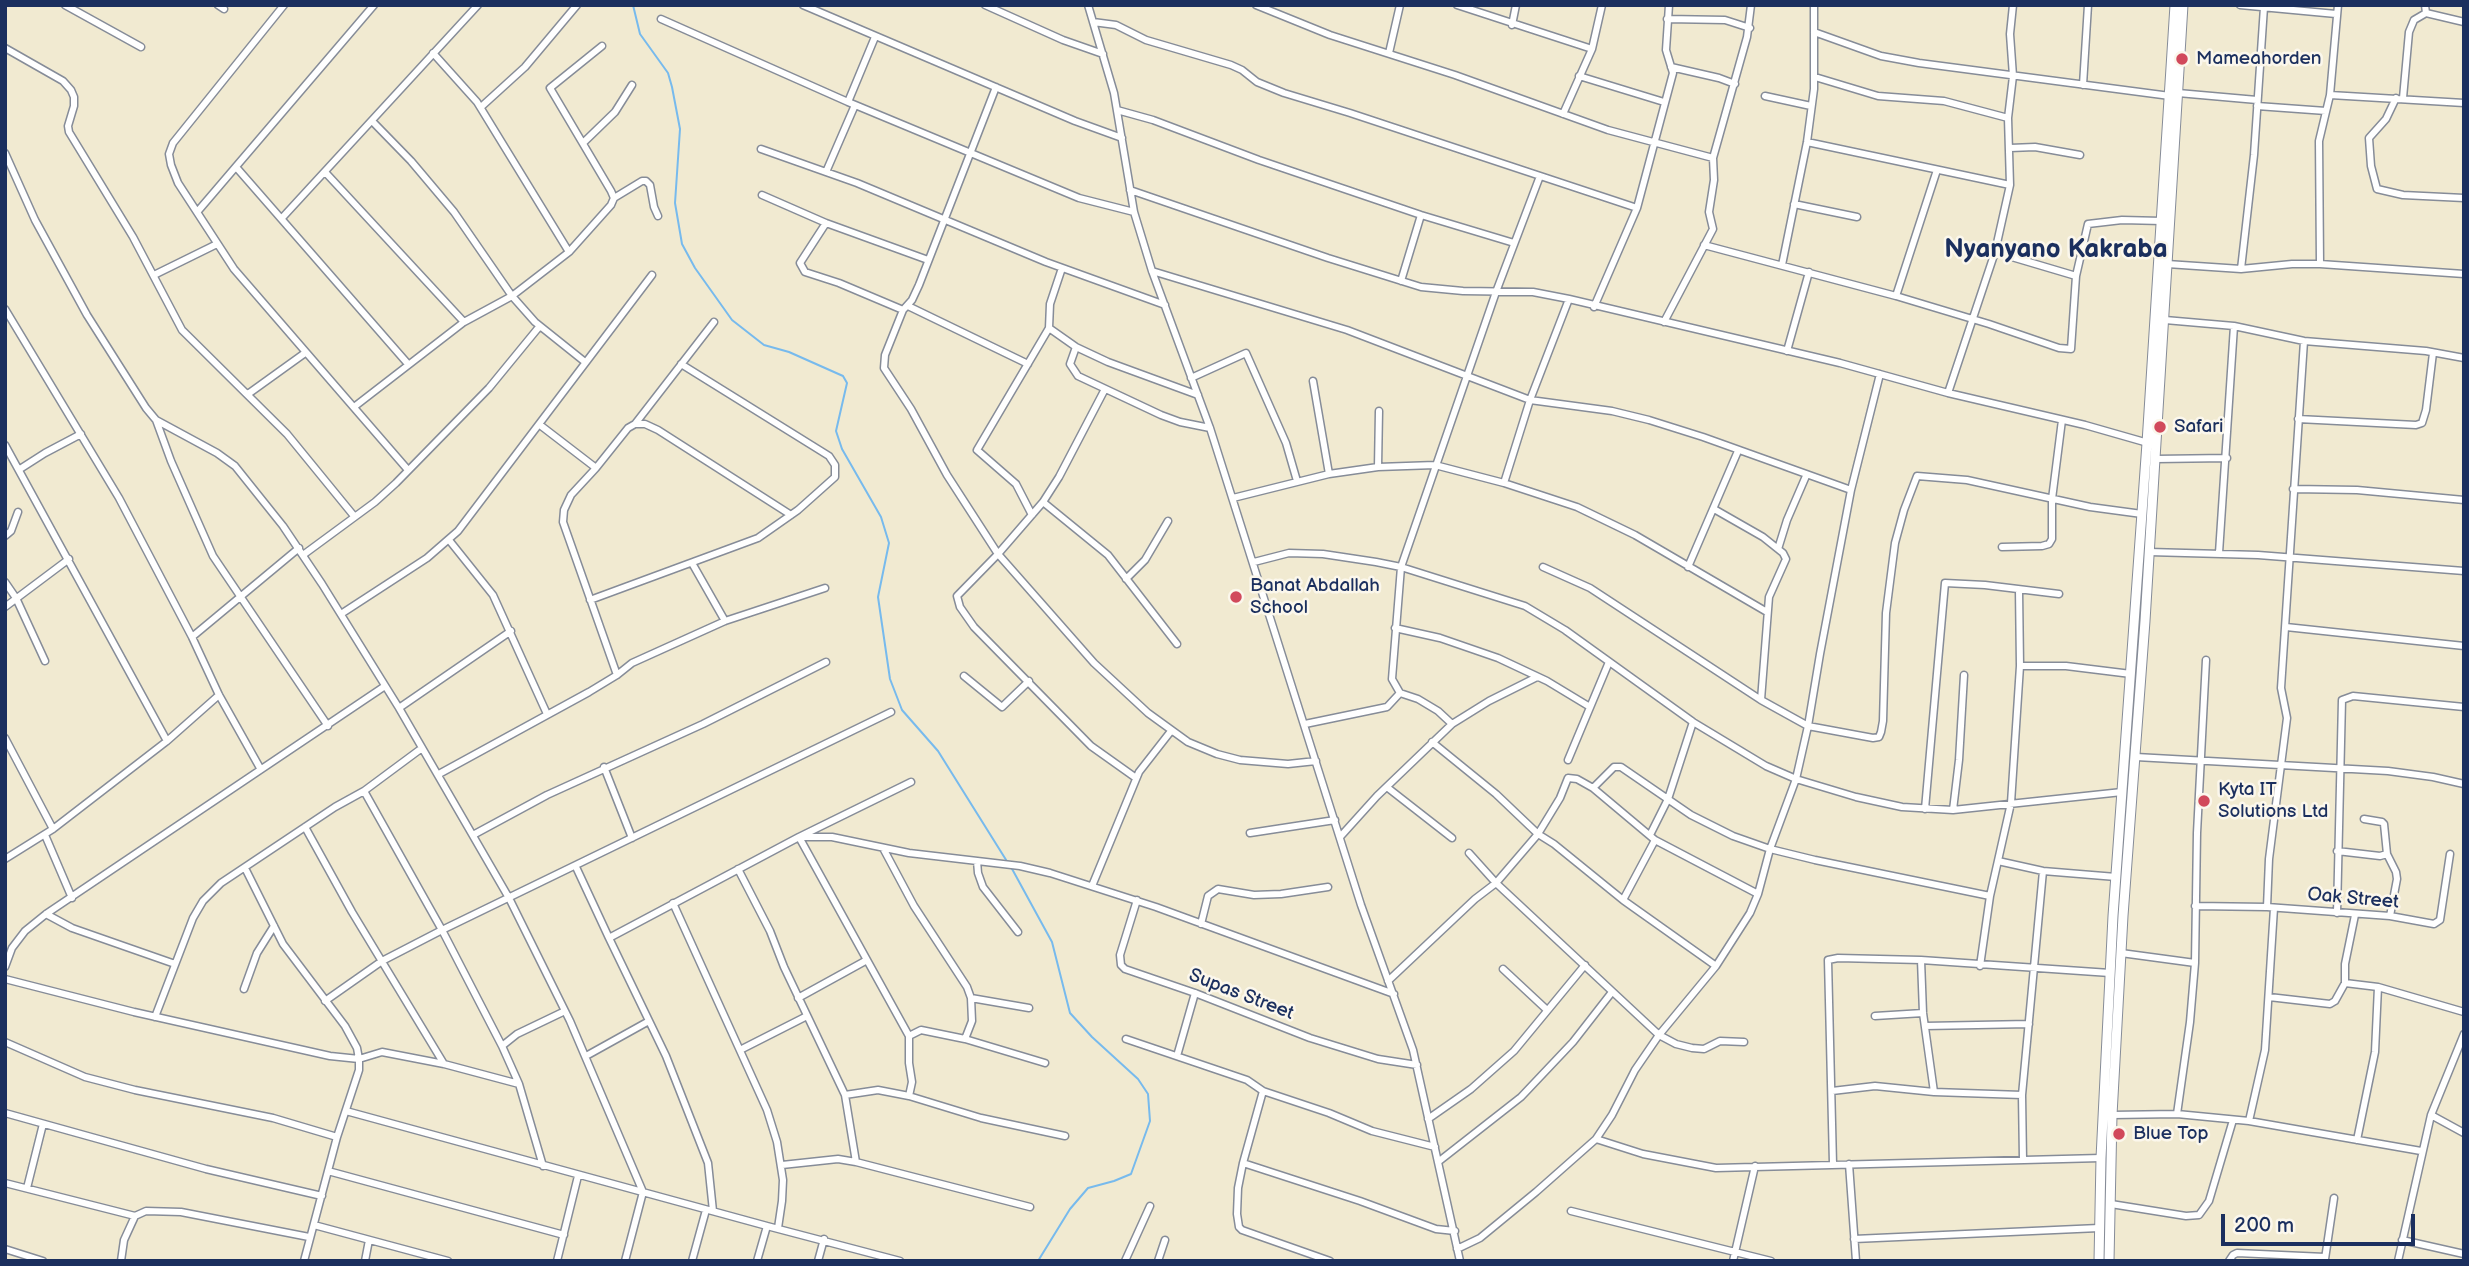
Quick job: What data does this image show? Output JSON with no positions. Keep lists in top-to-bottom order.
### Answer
{
  "streets": {
    "street": ["Oak Street", "Supas Street"]
  },
  "districts": ["Nyanyano Kakraba"],
  "places": [
    "Mameahorden",
    "Safari",
    "Banat Abdallah School",
    "Kyta IT Solutions Ltd",
    "Blue Top"
  ],
  "scale_bar": "200 m"
}
